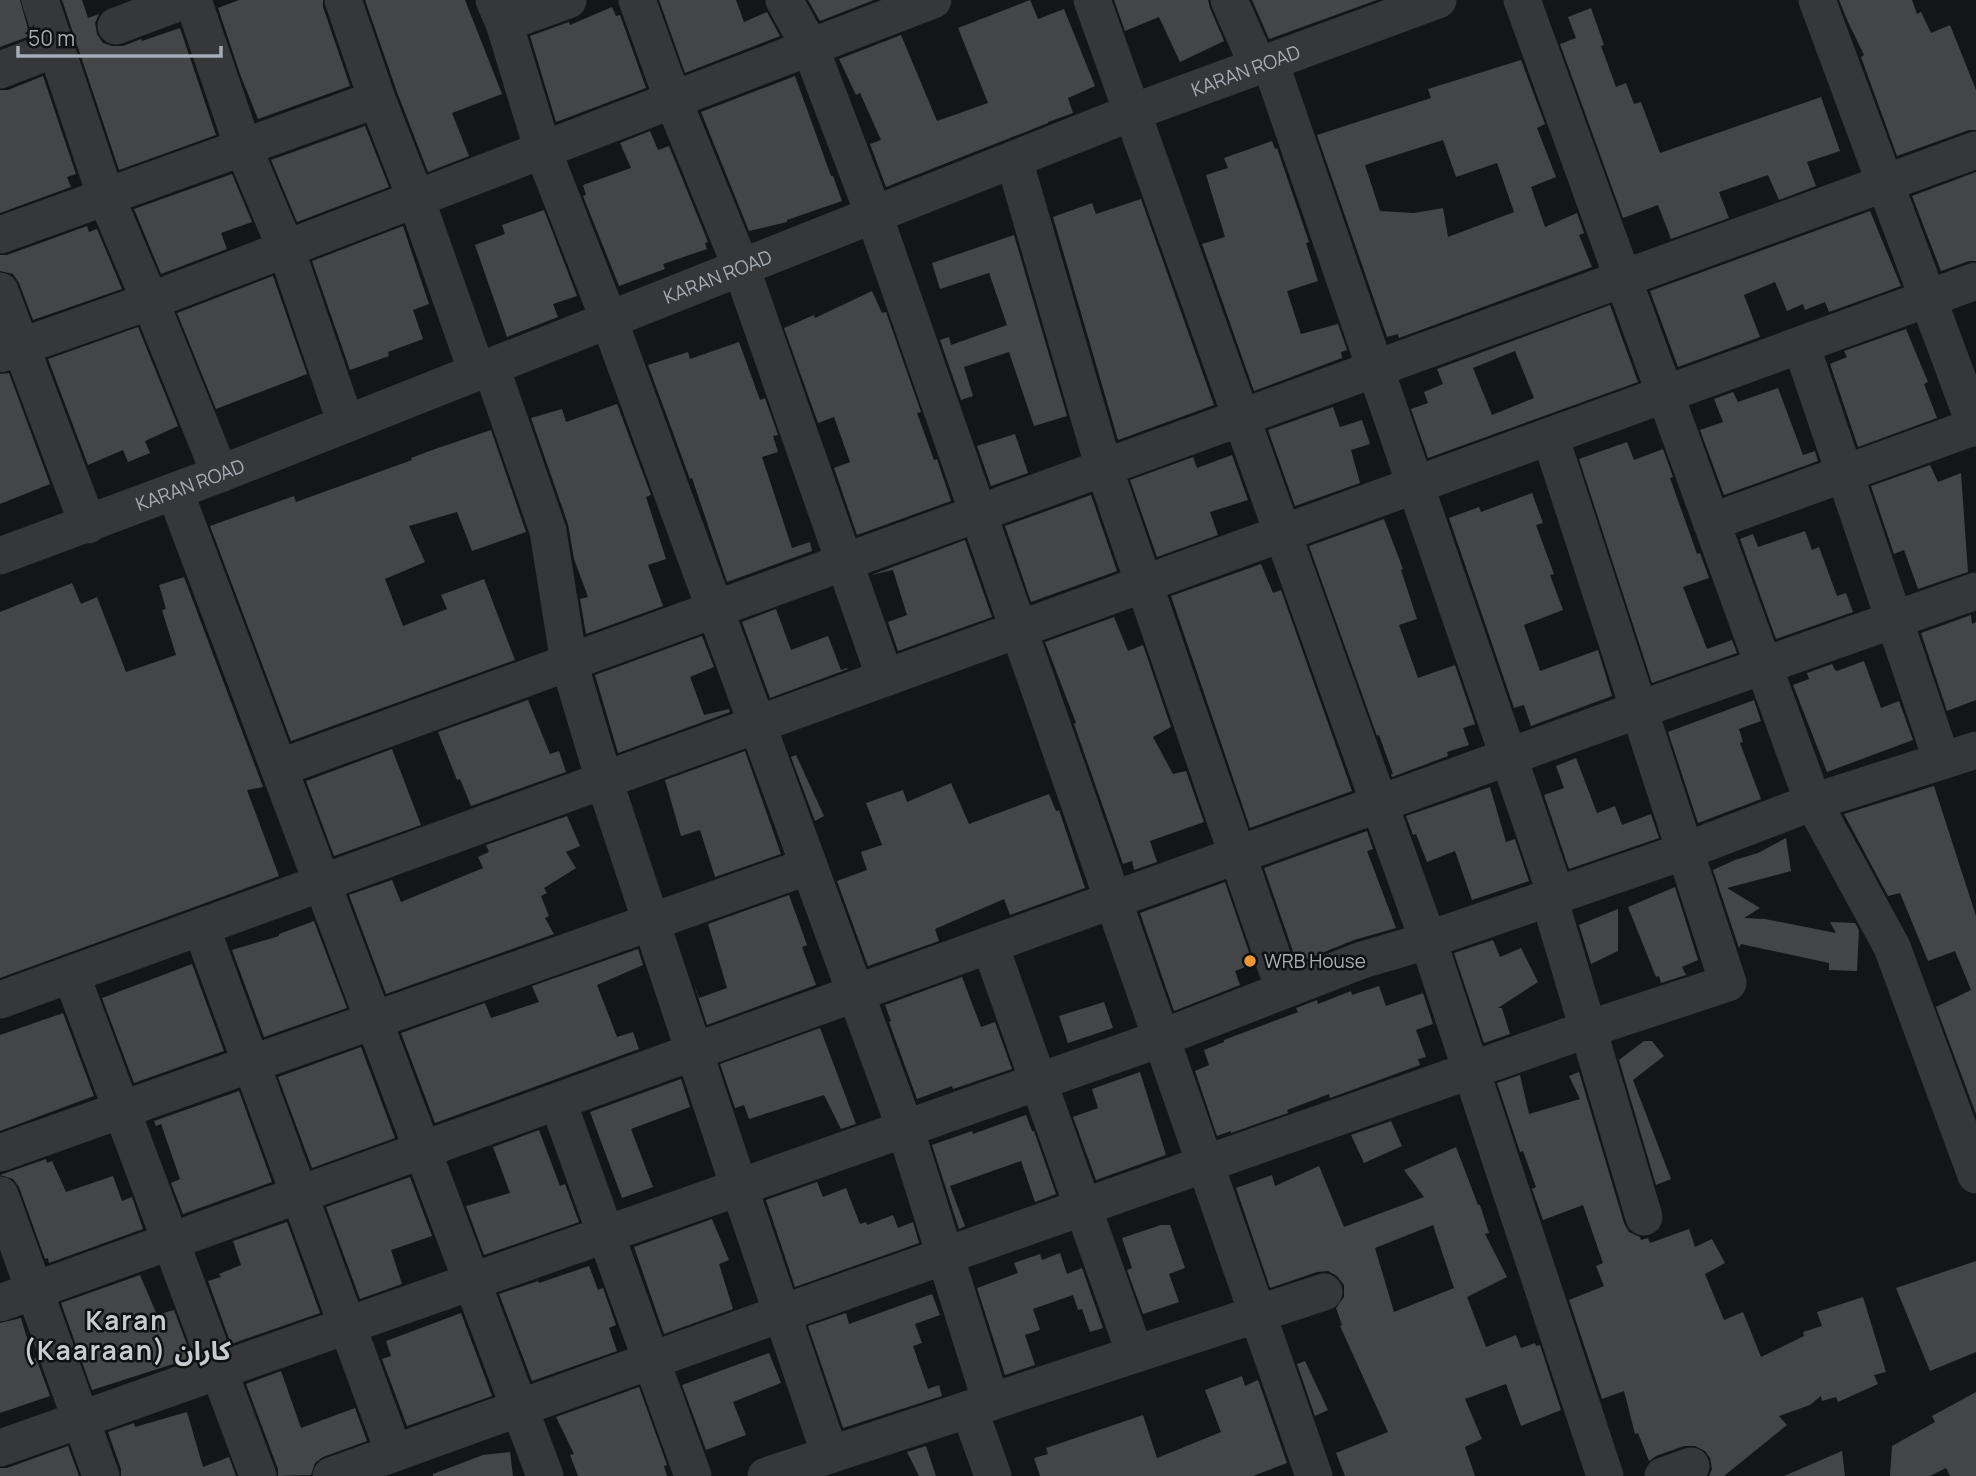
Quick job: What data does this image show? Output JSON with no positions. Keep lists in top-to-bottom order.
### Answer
{
  "streets": {
    "street": ["KARAN ROAD"]
  },
  "districts": ["Karan (Kaaraan) كاران"],
  "places": ["WRB House"],
  "scale_bar": "50 m"
}
